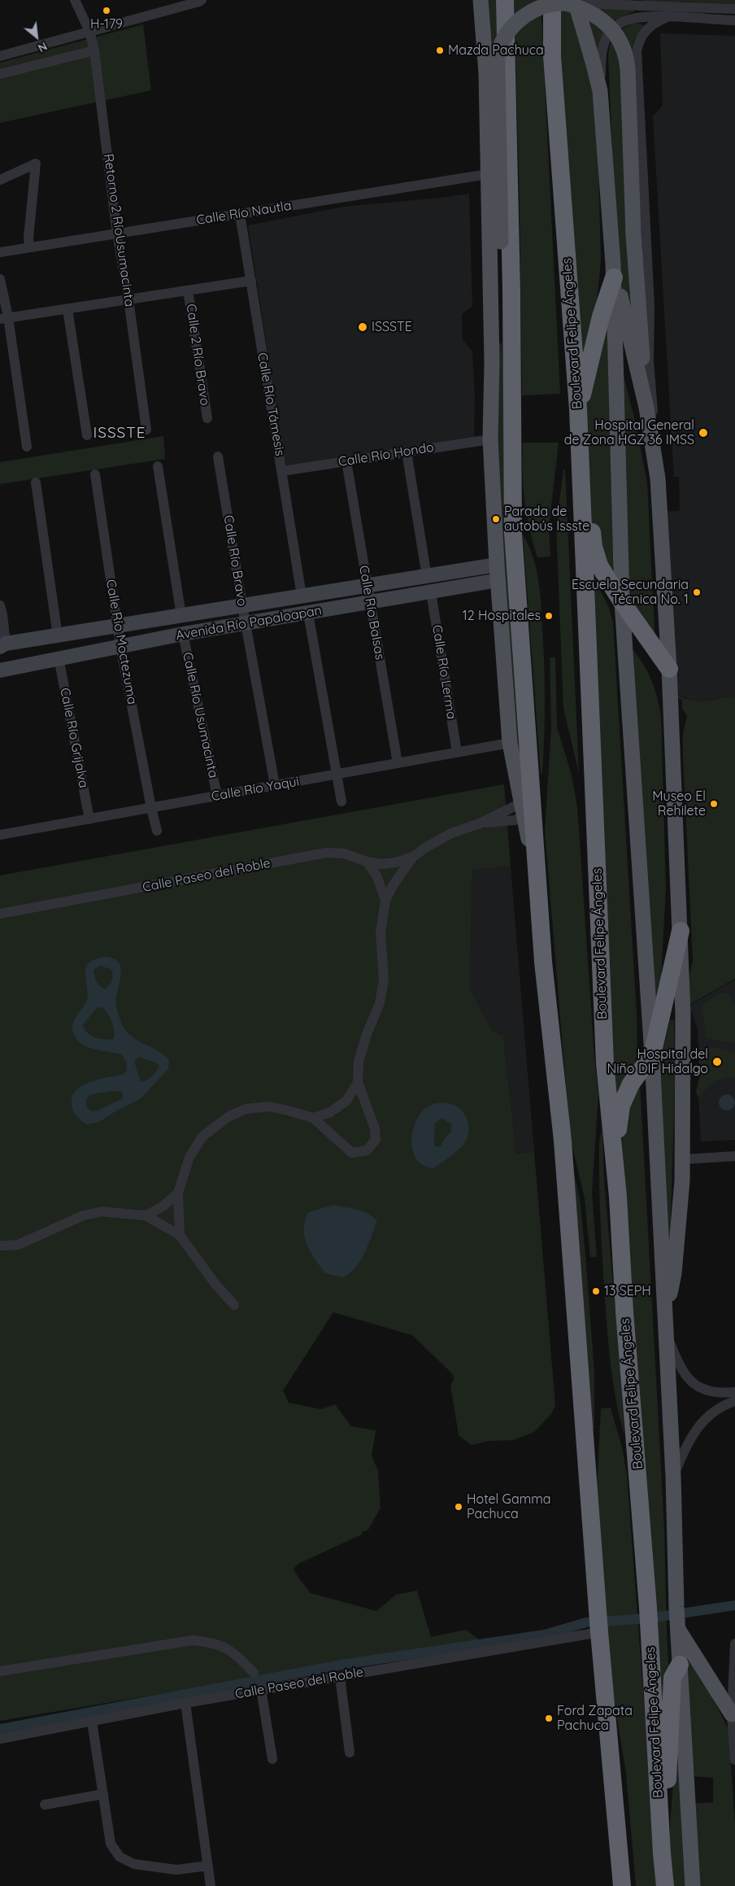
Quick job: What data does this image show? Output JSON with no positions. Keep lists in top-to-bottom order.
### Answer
{
  "streets": {
    "highway": ["Boulevard Felipe Ángeles"],
    "street": [
      "Calle Río Nautla",
      "Retorno 2 RíoUsumacinta",
      "Calle 2 Río Bravo",
      "Calle Río Támesis",
      "Calle Río Hondo",
      "Calle Río Bravo",
      "Calle Río Balsas",
      "Avenida Río Papaloapan",
      "Calle Río Moctezuma",
      "Calle Río Lerma",
      "Calle Río Usumacinta",
      "Calle Río Grijalva",
      "Calle Río Yaqui",
      "Calle Paseo del Roble"
    ]
  },
  "crossings": [
    ["Calle Río Nautla", "Retorno 2 RíoUsumacinta"],
    ["Calle Río Nautla", "Calle Río Támesis"],
    ["Calle Río Támesis", "Calle Río Hondo"],
    ["Calle Río Támesis", "Avenida Río Papaloapan"],
    ["Calle Río Hondo", "Calle Río Balsas"],
    ["Calle Río Bravo", "Avenida Río Papaloapan"],
    ["Calle Río Bravo", "Calle Río Yaqui"],
    ["Calle Río Balsas", "Avenida Río Papaloapan"],
    ["Calle Río Balsas", "Calle Río Yaqui"],
    ["Avenida Río Papaloapan", "Calle Río Moctezuma"],
    ["Avenida Río Papaloapan", "Calle Río Lerma"],
    ["Avenida Río Papaloapan", "Calle Río Usumacinta"],
    ["Avenida Río Papaloapan", "Calle Río Grijalva"],
    ["Calle Río Moctezuma", "Calle Río Yaqui"],
    ["Calle Río Lerma", "Calle Río Yaqui"],
    ["Calle Río Usumacinta", "Calle Río Yaqui"],
    ["Calle Río Grijalva", "Calle Río Yaqui"]
  ],
  "districts": ["ISSSTE"],
  "places": [
    "H-179",
    "Mazda Pachuca",
    "ISSSTE",
    "Hospital General de Zona HGZ 36 IMSS",
    "Parada de autobús Issste",
    "Escuela Secundaria Técnica No. 1",
    "12 Hospitales",
    "Museo El Rehilete",
    "Hospital del Niño DIF Hidalgo",
    "13 SEPH",
    "Hotel Gamma Pachuca",
    "Ford Zapata Pachuca"
  ],
  "north": "bottom right"
}
